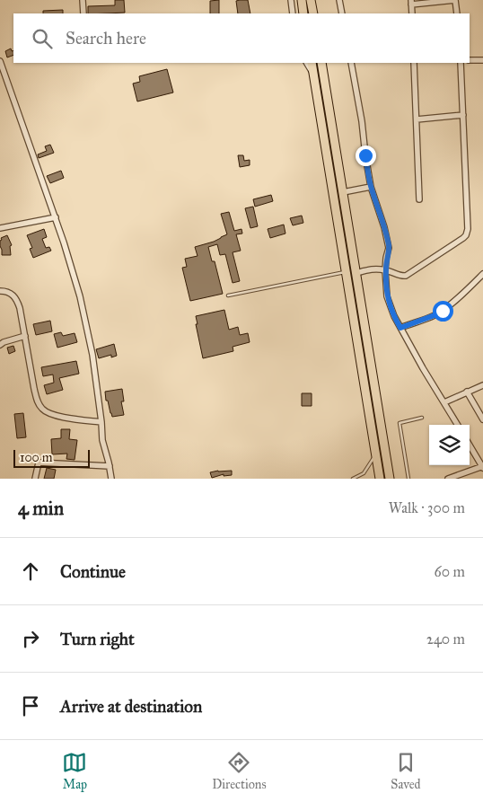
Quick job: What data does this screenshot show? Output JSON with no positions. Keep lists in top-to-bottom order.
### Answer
{
  "scale_bar": "100 m",
  "page": {
    "search": "Search here",
    "scale": "100 m",
    "heading": ["4 min", "Walk · 300 m"],
    "list": [
      ["Continue", "60 m"],
      ["Turn right", "240 m"],
      "Arrive at destination"
    ],
    "nav": ["Map", "Directions", "Saved"]
  }
}
